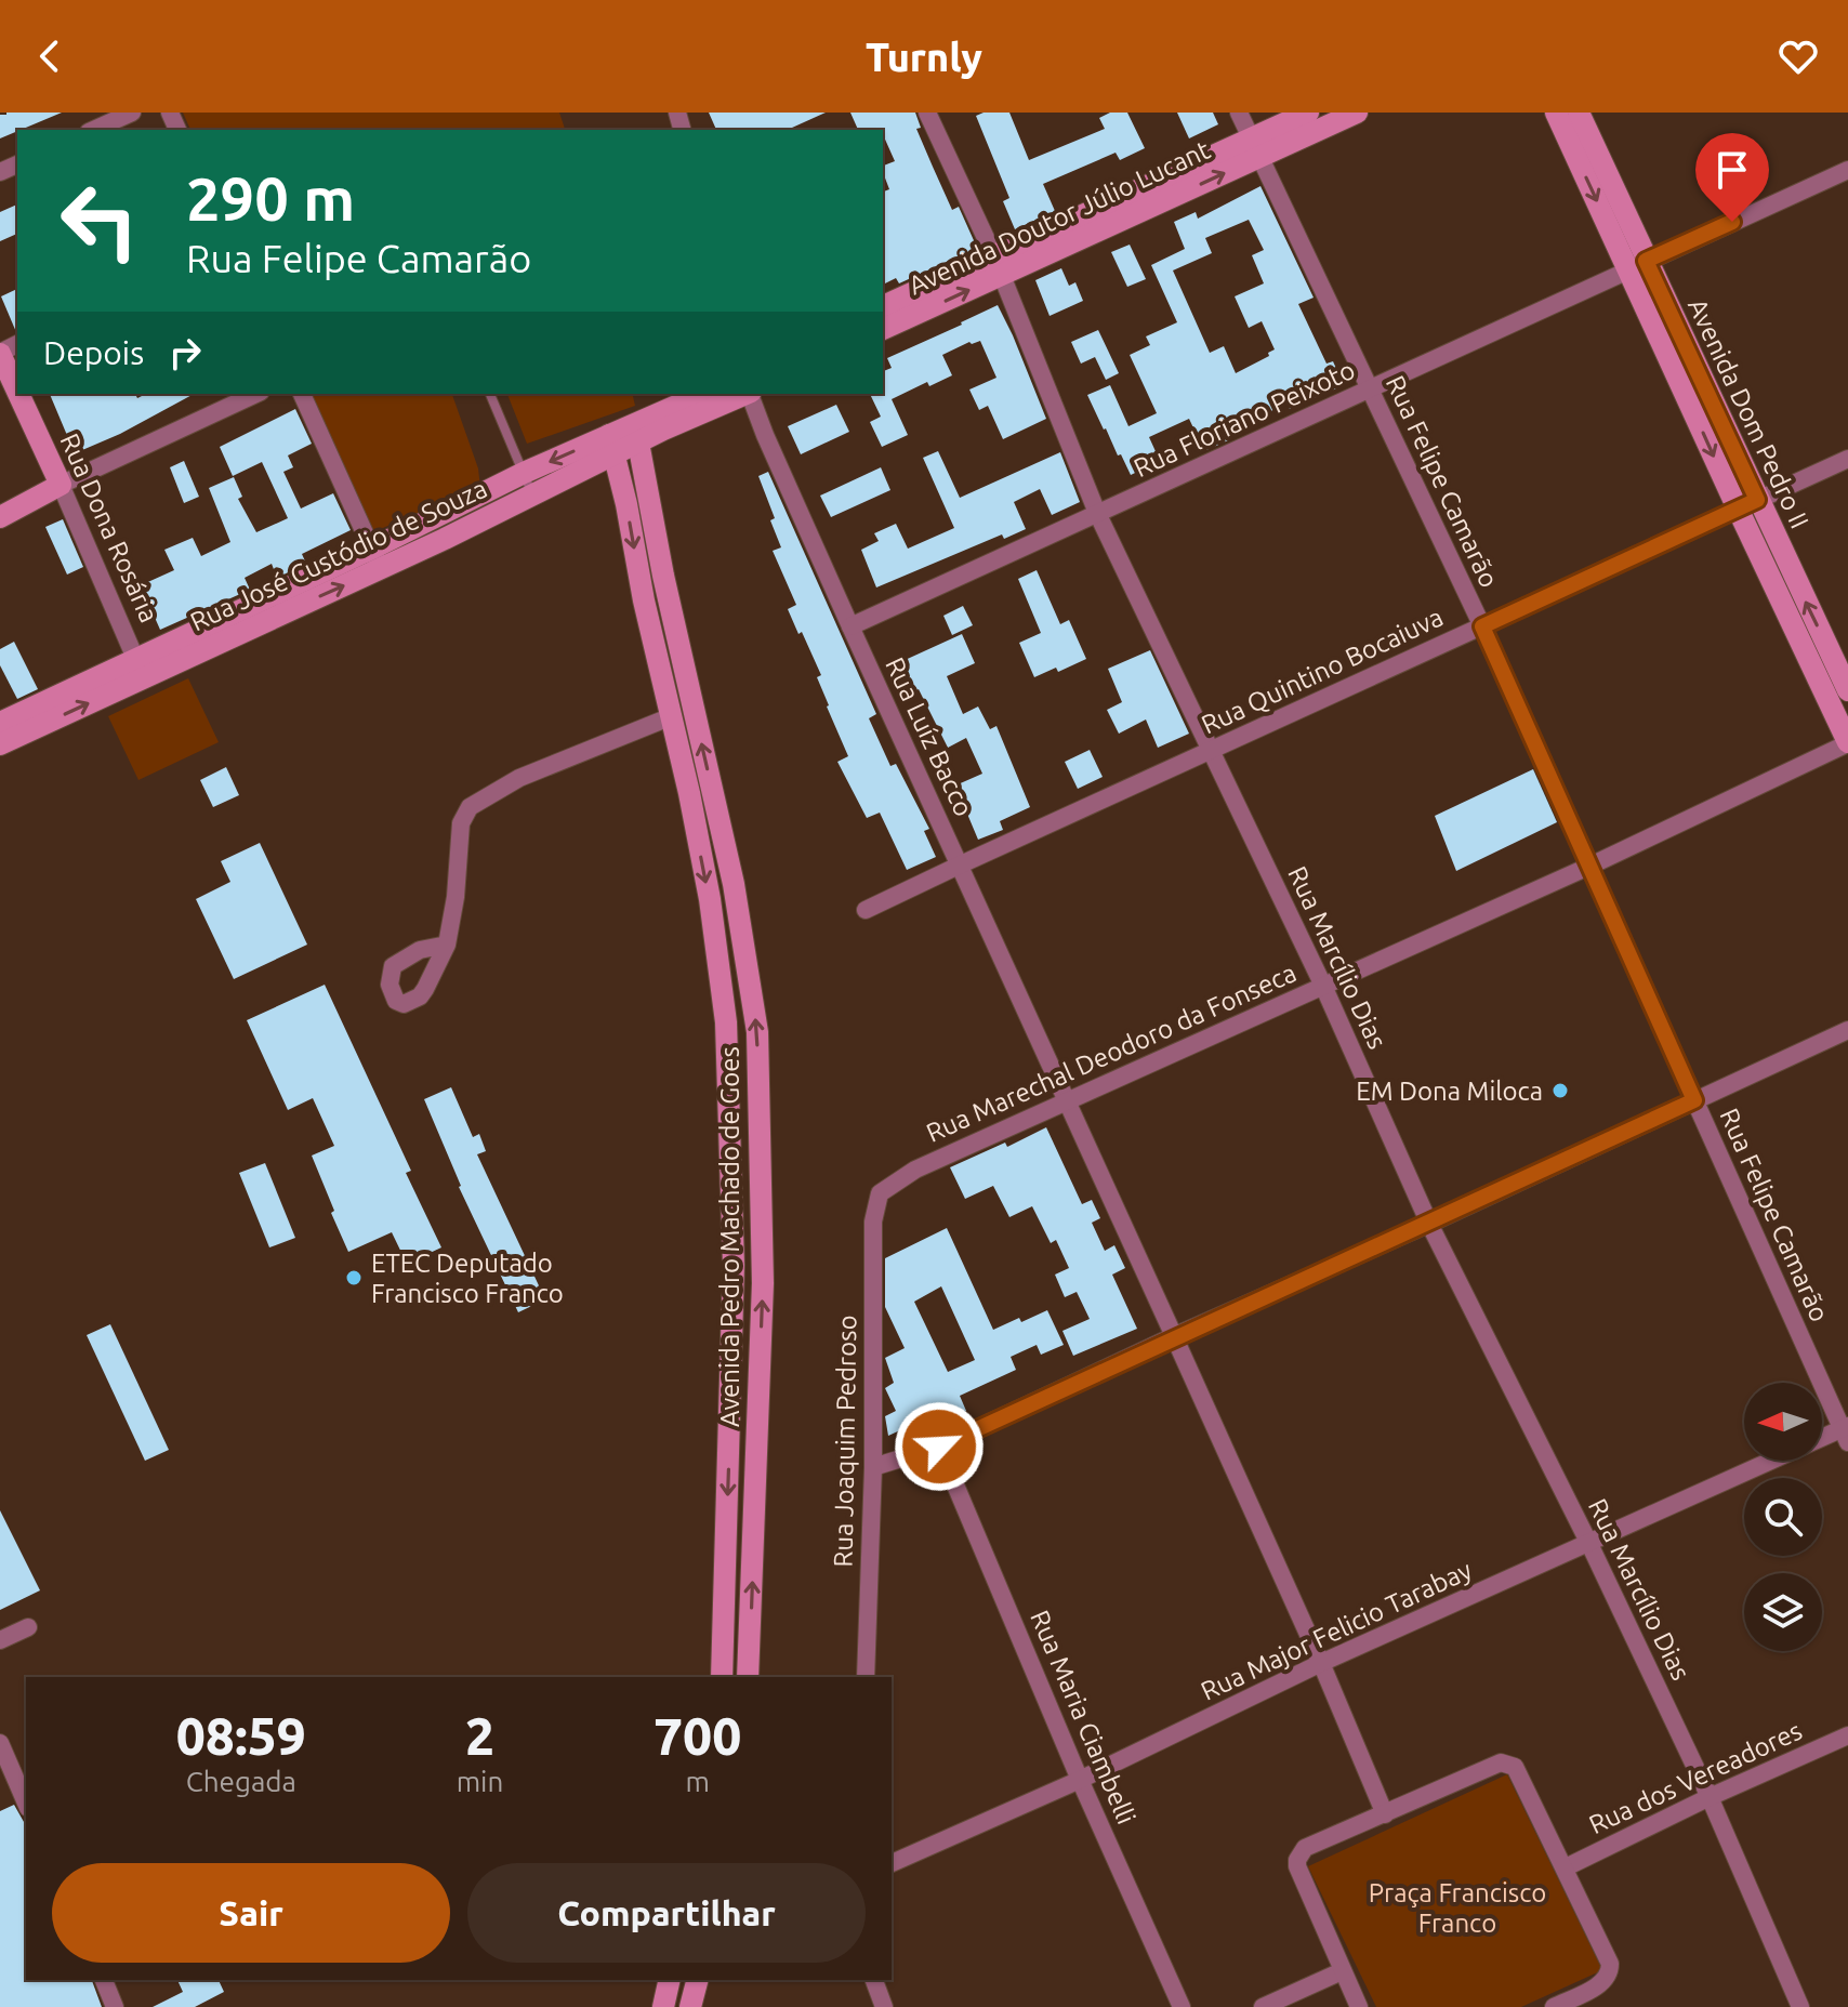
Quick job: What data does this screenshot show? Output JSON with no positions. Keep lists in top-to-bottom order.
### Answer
{
  "streets": {
    "street": [
      "Avenida Doutor Júlio Lucant",
      "Avenida Dom Pedro II",
      "Rua Floriano Peixoto",
      "Rua Felipe Camarão",
      "Rua Dona Rosária",
      "Rua José Custódio de Souza",
      "Rua Quintino Bocaiuva",
      "Rua Luíz Bacco",
      "Rua Marcílio Dias",
      "Rua Marechal Deodoro da Fonseca",
      "Avenida Pedro Machado de Goes",
      "Rua Joaquim Pedroso",
      "Rua Major Felicio Tarabay",
      "Rua Maria Ciambelli",
      "Rua dos Vereadores"
    ]
  },
  "crossings": [
    ["Avenida Doutor Júlio Lucant", "Rua Felipe Camarão"],
    ["Avenida Doutor Júlio Lucant", "Rua Marcílio Dias"],
    ["Avenida Dom Pedro II", "Rua Floriano Peixoto"],
    ["Avenida Dom Pedro II", "Rua Quintino Bocaiuva"],
    ["Avenida Dom Pedro II", "Rua Marechal Deodoro da Fonseca"],
    ["Rua Floriano Peixoto", "Rua Felipe Camarão"],
    ["Rua Floriano Peixoto", "Rua Luíz Bacco"],
    ["Rua Floriano Peixoto", "Rua Marcílio Dias"],
    ["Rua Felipe Camarão", "Rua Quintino Bocaiuva"],
    ["Rua Felipe Camarão", "Rua Marechal Deodoro da Fonseca"],
    ["Rua Felipe Camarão", "Rua Major Felicio Tarabay"],
    ["Rua Dona Rosária", "Rua José Custódio de Souza"],
    ["Rua José Custódio de Souza", "Avenida Pedro Machado de Goes"],
    ["Rua Quintino Bocaiuva", "Rua Luíz Bacco"],
    ["Rua Quintino Bocaiuva", "Rua Marcílio Dias"],
    ["Rua Luíz Bacco", "Rua Marechal Deodoro da Fonseca"],
    ["Rua Luíz Bacco", "Rua Major Felicio Tarabay"],
    ["Rua Marcílio Dias", "Rua Marechal Deodoro da Fonseca"],
    ["Rua Marcílio Dias", "Rua Major Felicio Tarabay"],
    ["Rua Marcílio Dias", "Rua dos Vereadores"],
    ["Rua Marechal Deodoro da Fonseca", "Rua Joaquim Pedroso"],
    ["Rua Major Felicio Tarabay", "Rua Maria Ciambelli"]
  ],
  "parks": ["Praça Francisco Franco"],
  "places": ["EM Dona Miloca", "ETEC Deputado Francisco Franco"],
  "north": "left",
  "page": {
    "header": "Turnly",
    "turn": ["290 m", "Rua Felipe Camarão"],
    "then": "Depois",
    "eta": [
      "08:59",
      "Chegada",
      "2",
      "min",
      "700",
      "m"
    ],
    "buttons": ["Sair", "Compartilhar"]
  }
}
